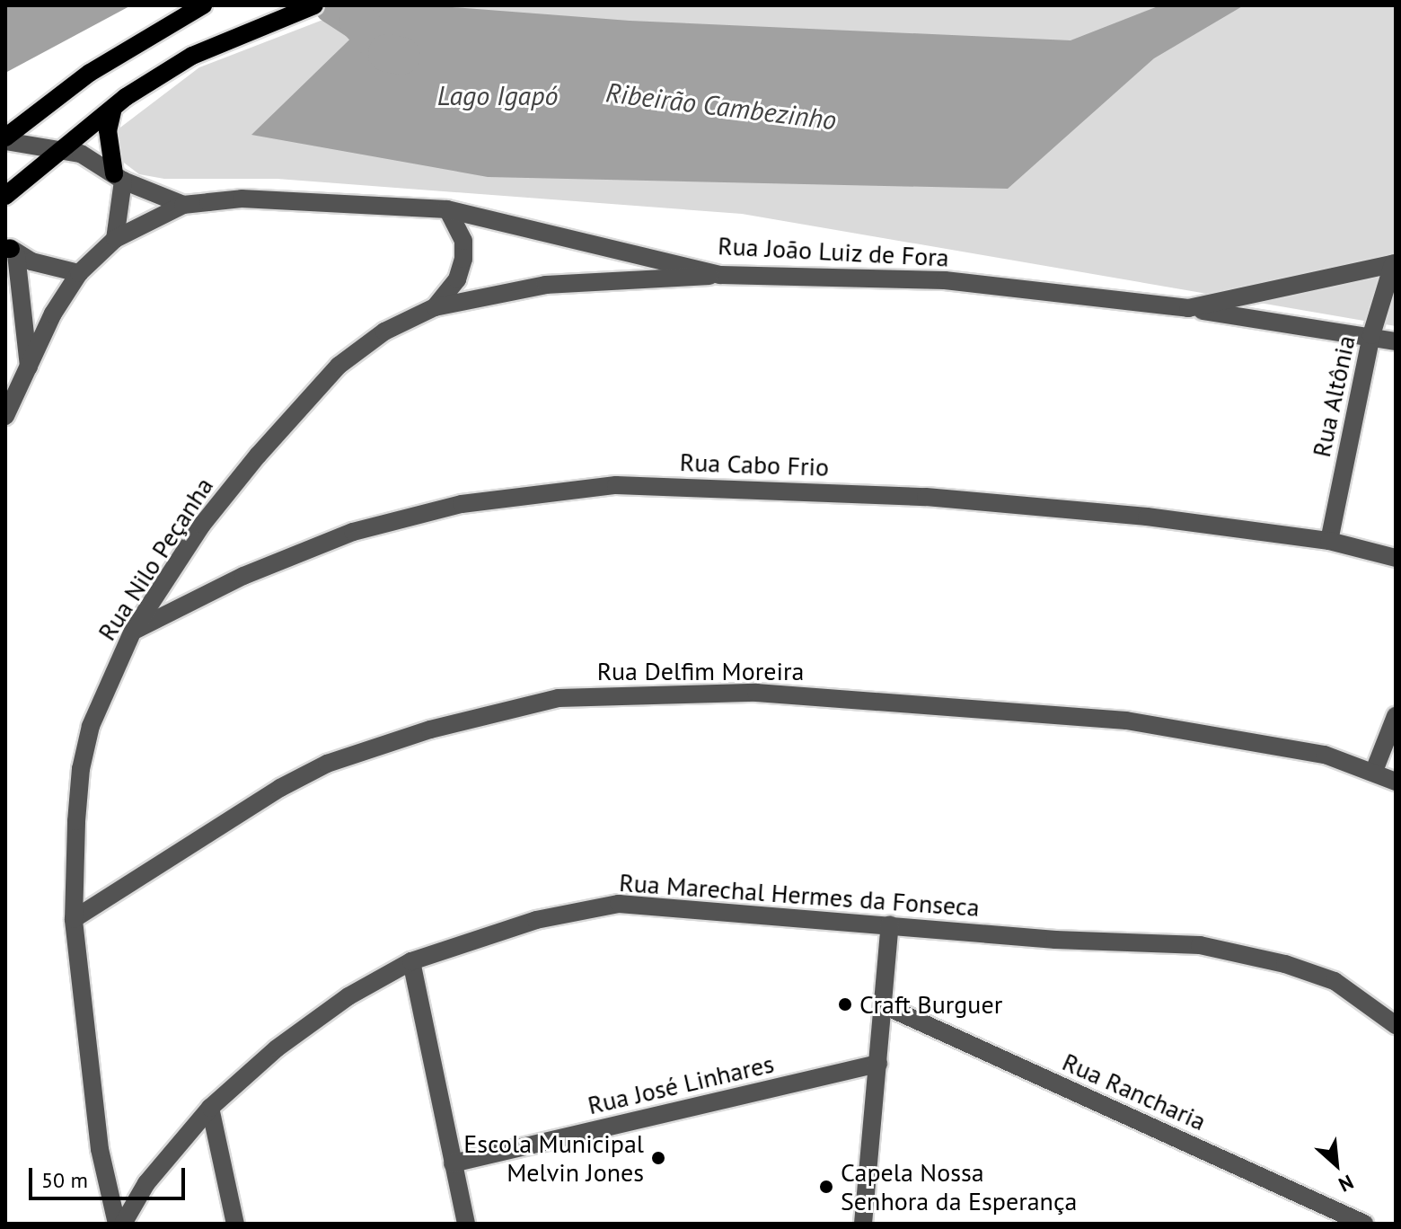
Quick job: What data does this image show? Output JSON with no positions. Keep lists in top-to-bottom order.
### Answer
{
  "streets": {
    "street": [
      "Rua João Luiz de Fora",
      "Rua Altônia",
      "Rua Cabo Frio",
      "Rua Nilo Peçanha",
      "Rua Delfim Moreira",
      "Rua Marechal Hermes da Fonseca",
      "Rua José Linhares",
      "Rua Rancharia"
    ]
  },
  "crossings": [
    ["Rua João Luiz de Fora", "Rua Altônia"],
    ["Rua Altônia", "Rua Cabo Frio"],
    ["Rua Cabo Frio", "Rua Nilo Peçanha"],
    ["Rua Nilo Peçanha", "Rua Delfim Moreira"]
  ],
  "water": ["Lago Igapó", "Ribeirão Cambezinho"],
  "places": ["Craft Burguer", "Escola Municipal Melvin Jones", "Capela Nossa Senhora da Esperança"],
  "scale_bar": "50 m",
  "north": "bottom right"
}
